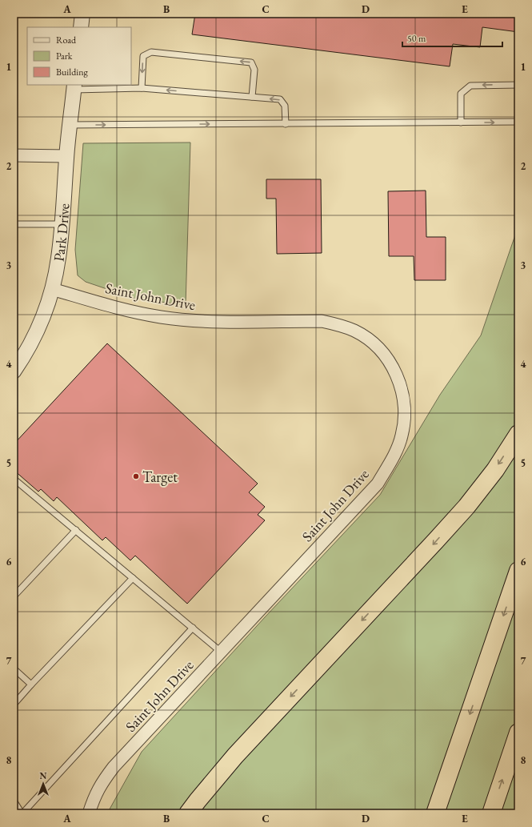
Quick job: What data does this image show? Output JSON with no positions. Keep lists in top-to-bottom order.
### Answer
{
  "streets": {
    "street": ["Park Drive", "Saint John Drive"]
  },
  "crossings": [
    ["Park Drive", "Saint John Drive"]
  ],
  "places": ["Target"],
  "legend": ["Road", "Park", "Building"],
  "scale_bar": "50 m",
  "north": "top",
  "grid": {
    "columns": [
      "A",
      "B",
      "C",
      "D",
      "E"
    ],
    "rows": [
      "1",
      "2",
      "3",
      "4",
      "5",
      "6",
      "7",
      "8"
    ]
  }
}
